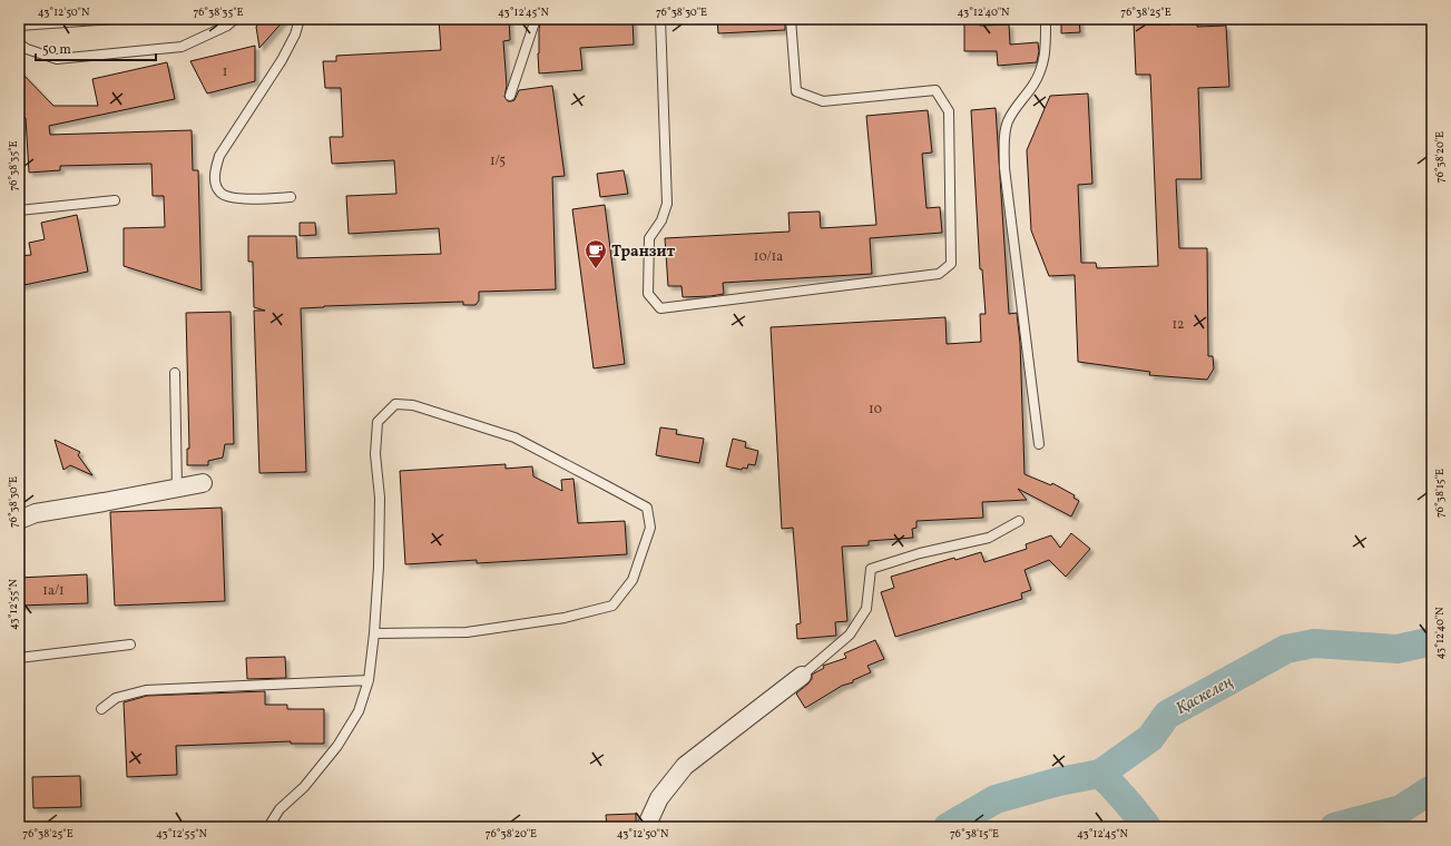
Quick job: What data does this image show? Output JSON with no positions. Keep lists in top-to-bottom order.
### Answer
{
  "water": ["Қаскелең"],
  "places": {
    "cafe": ["Транзит"]
  },
  "house_numbers": [
    "1",
    "1/5",
    "10/1а",
    "12",
    "10",
    "1а/1"
  ],
  "scale_bar": "50 m",
  "coordinates": [
    "43°12'50\"N",
    "76°38'35\"E",
    "43°12'45\"N",
    "76°38'30\"E",
    "43°12'40\"N",
    "76°38'25\"E",
    "76°38'20\"E",
    "76°38'15\"E",
    "43°12'55\"N"
  ]
}
